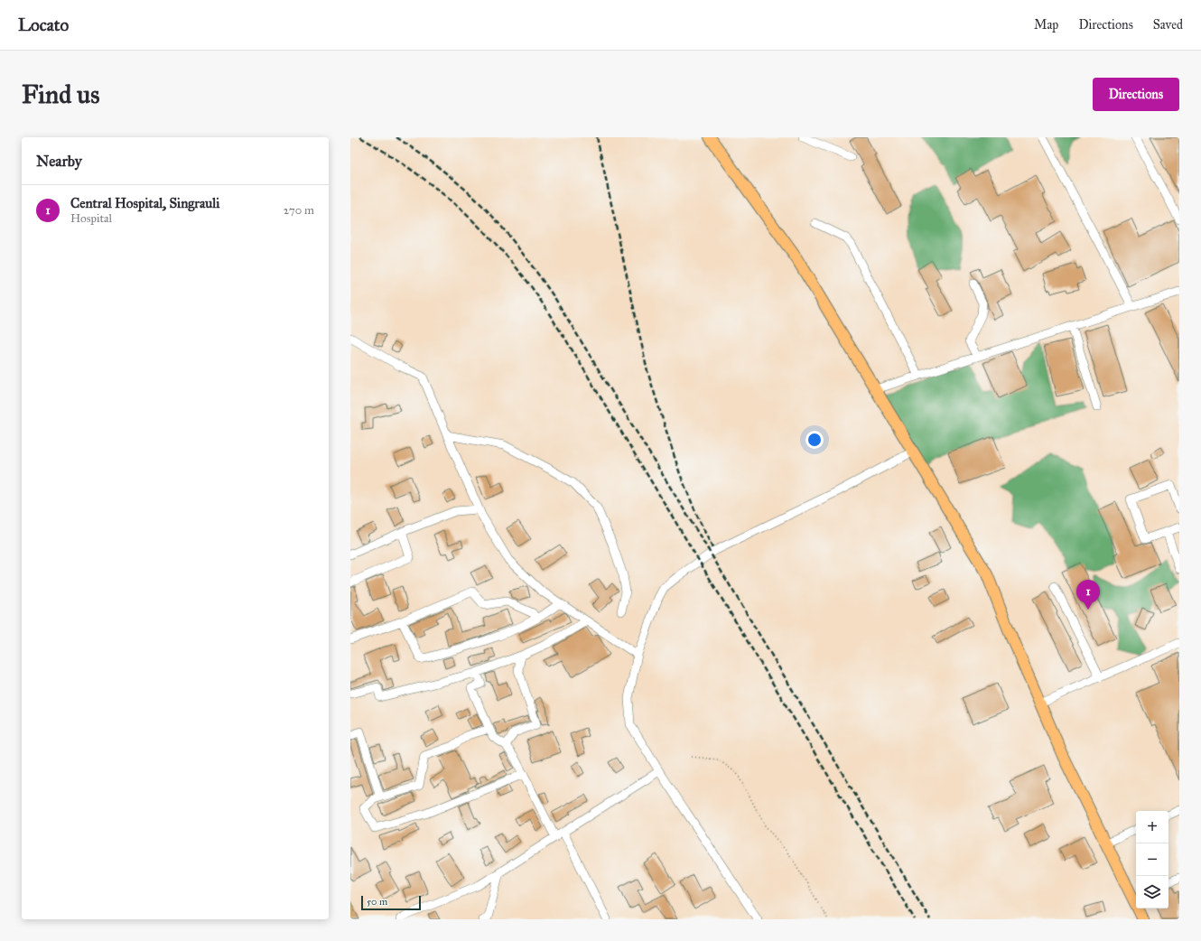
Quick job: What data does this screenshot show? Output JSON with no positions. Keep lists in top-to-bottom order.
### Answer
{
  "scale_bar": "50 m",
  "page": {
    "header": "Locato",
    "nav": ["Map", "Directions", "Saved"],
    "buttons": "Directions",
    "title": "Find us",
    "heading": "Nearby",
    "list": [
      {
        "mark": "1",
        "name": "Central Hospital, Singrauli",
        "note": "Hospital",
        "value": "270 m"
      }
    ],
    "pins": "1",
    "map_buttons": ["+", "−"],
    "scale": "50 m"
  }
}
